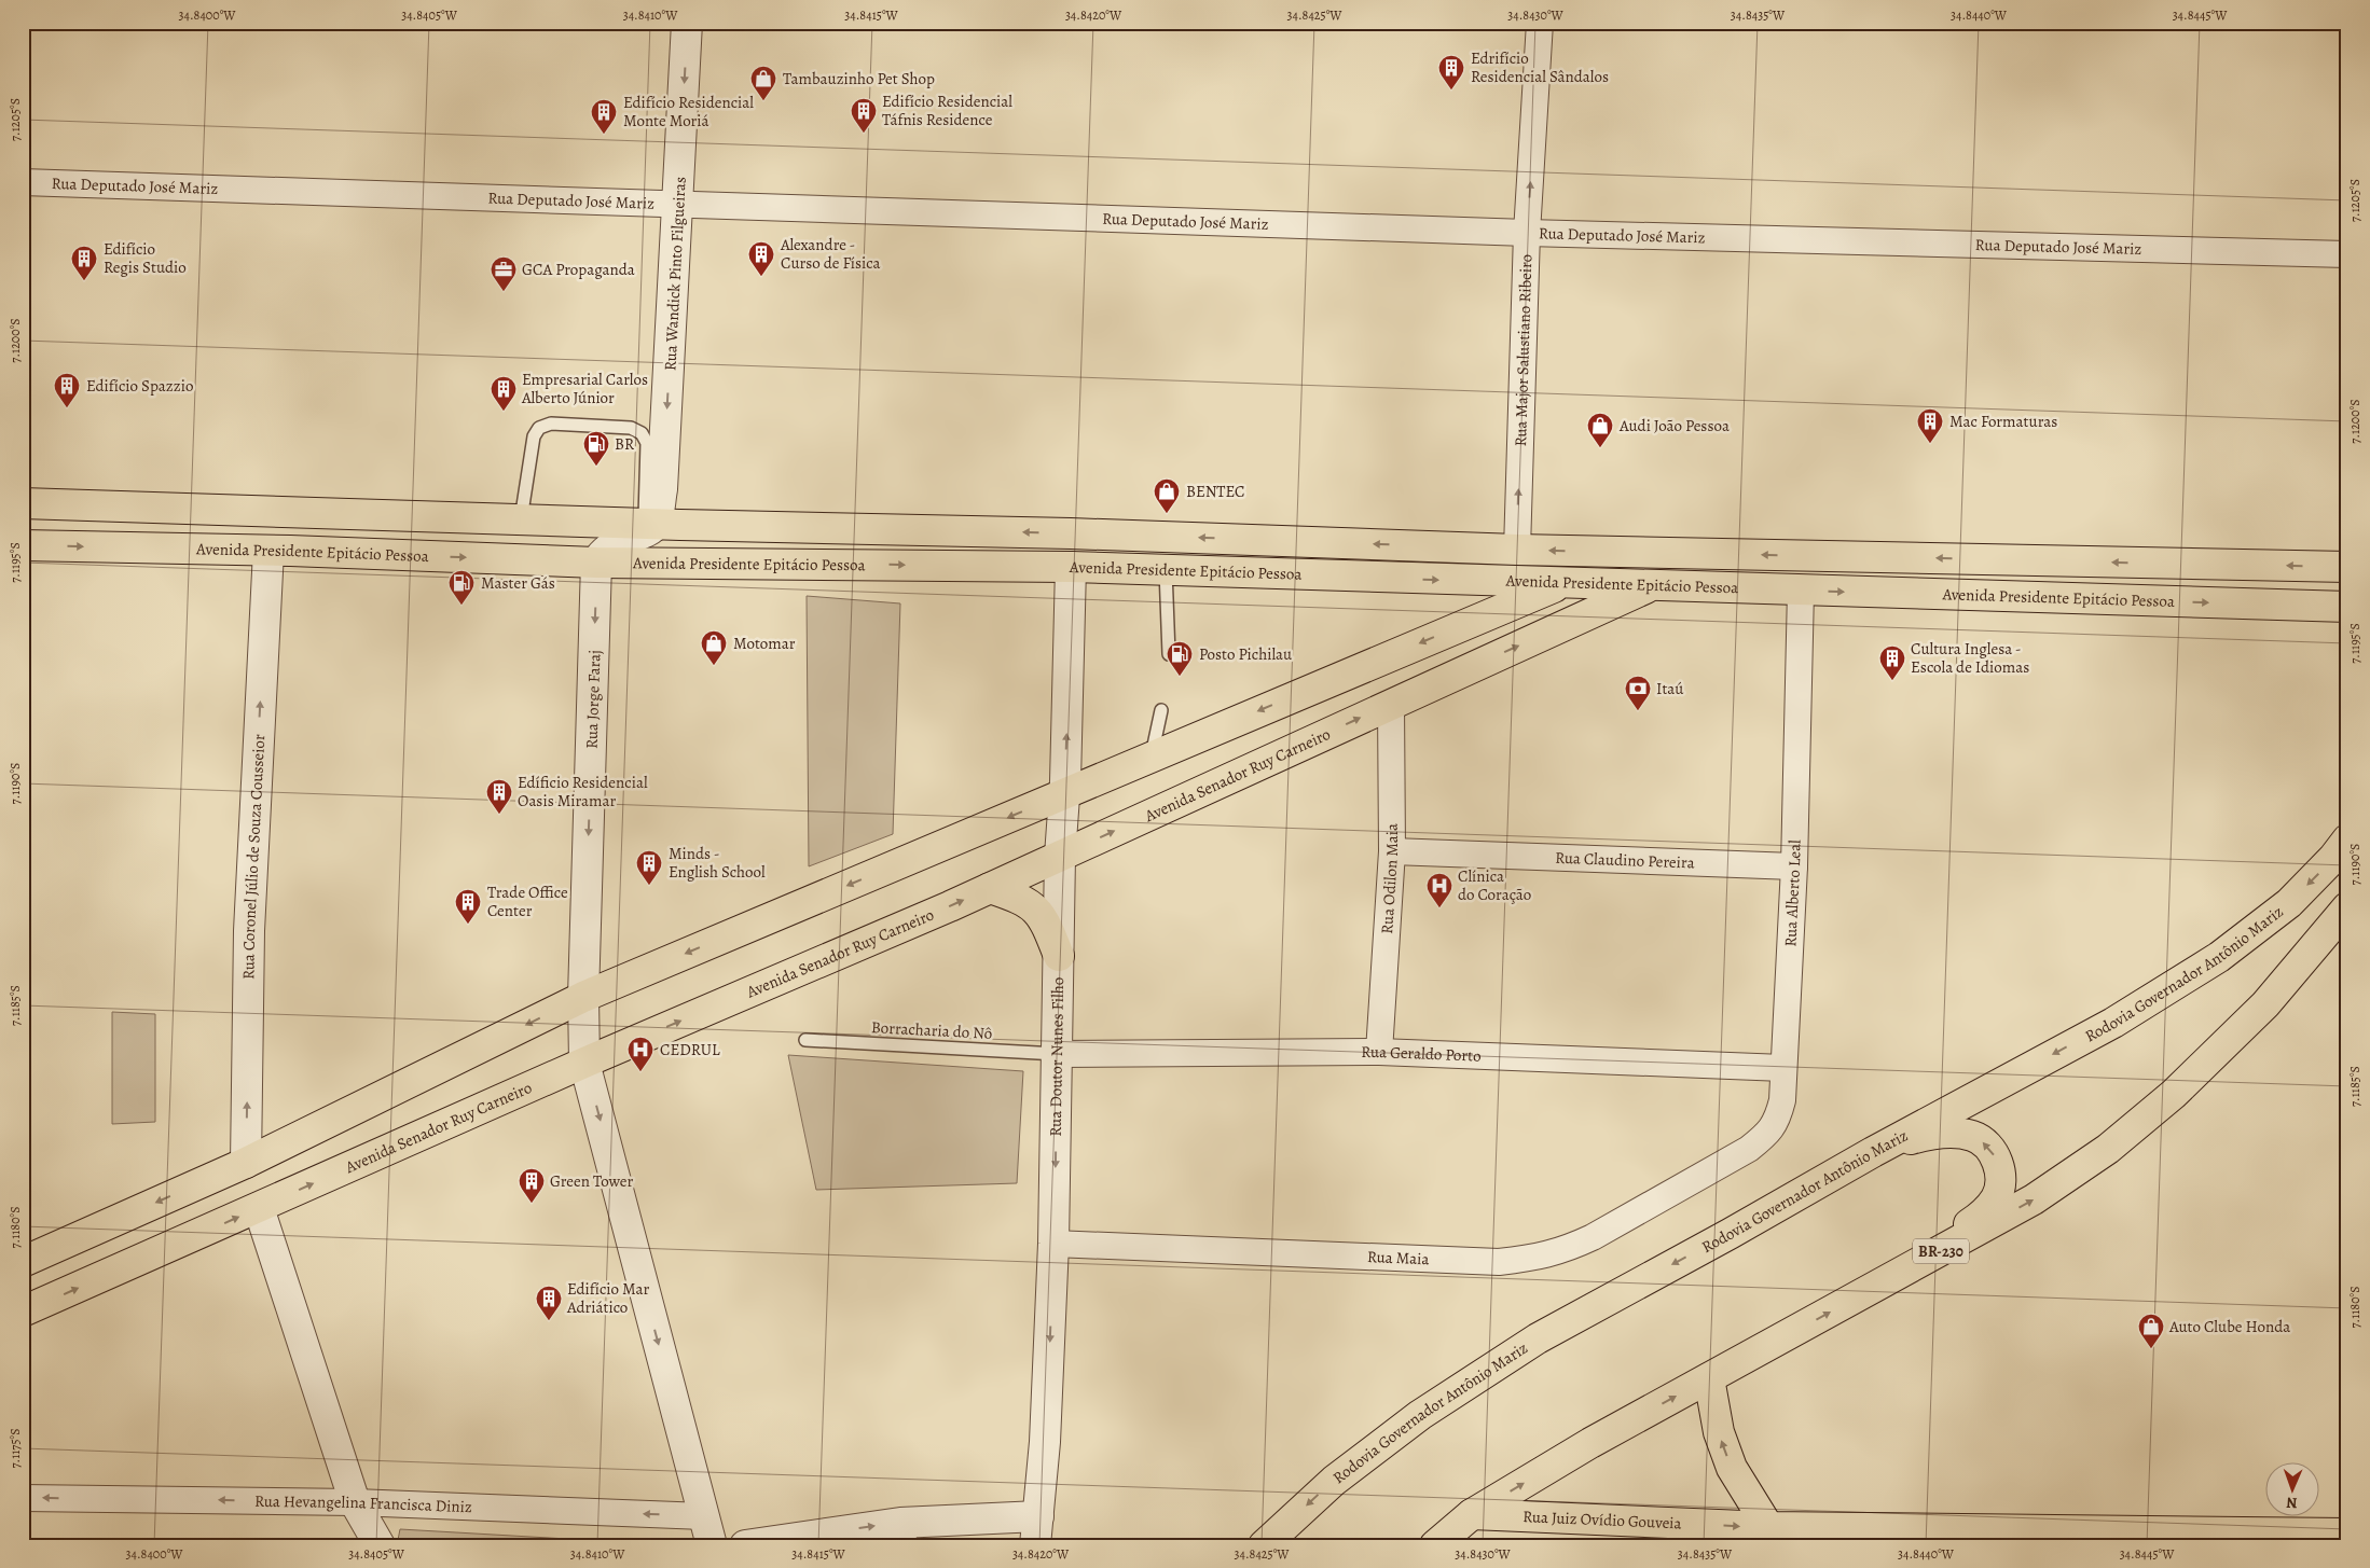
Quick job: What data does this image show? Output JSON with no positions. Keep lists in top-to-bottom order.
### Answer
{
  "streets": {
    "main road": [
      "Avenida Presidente Epitácio Pessoa",
      "Avenida Senador Ruy Carneiro",
      "Rodovia Governador Antônio Mariz",
      "BR-230",
      "Rua Juiz Ovídio Gouveia"
    ],
    "street": [
      "Rua Deputado José Mariz",
      "Rua Wandick Pinto Filgueiras",
      "Rua Major Salustiano Ribeiro",
      "Rua Jorge Faraj",
      "Rua Coronel Júlio de Souza Cousseior",
      "Rua Claudino Pereira",
      "Rua Odilon Maia",
      "Rua Alberto Leal",
      "Rua Geraldo Porto",
      "Rua Doutor Nunes Filho",
      "Rua Maia",
      "Rua Hevangelina Francisca Diniz"
    ],
    "lane": ["Borracharia do Nô"]
  },
  "crossings": [
    ["Rua Deputado José Mariz", "Rua Wandick Pinto Filgueiras"],
    ["Rua Deputado José Mariz", "Rua Major Salustiano Ribeiro"],
    ["Rua Wandick Pinto Filgueiras", "Avenida Presidente Epitácio Pessoa"],
    ["Rua Major Salustiano Ribeiro", "Avenida Presidente Epitácio Pessoa"],
    ["Avenida Presidente Epitácio Pessoa", "Rua Jorge Faraj"],
    ["Avenida Presidente Epitácio Pessoa", "Avenida Senador Ruy Carneiro"],
    ["Avenida Presidente Epitácio Pessoa", "Rua Coronel Júlio de Souza Cousseior"],
    ["Avenida Presidente Epitácio Pessoa", "Rua Alberto Leal"],
    ["Avenida Presidente Epitácio Pessoa", "Rua Doutor Nunes Filho"],
    ["Rua Jorge Faraj", "Avenida Senador Ruy Carneiro"],
    ["Rua Jorge Faraj", "Rua Hevangelina Francisca Diniz"],
    ["Avenida Senador Ruy Carneiro", "Rua Odilon Maia"],
    ["Avenida Senador Ruy Carneiro", "Rua Doutor Nunes Filho"],
    ["Rua Claudino Pereira", "Rua Odilon Maia"],
    ["Rua Claudino Pereira", "Rua Alberto Leal"],
    ["Rua Odilon Maia", "Rua Geraldo Porto"],
    ["Rua Alberto Leal", "Rua Geraldo Porto"],
    ["Rua Alberto Leal", "Rua Maia"],
    ["Borracharia do Nô", "Rua Geraldo Porto"],
    ["Borracharia do Nô", "Rua Doutor Nunes Filho"],
    ["Rua Geraldo Porto", "Rua Doutor Nunes Filho"],
    ["Rua Doutor Nunes Filho", "Rua Maia"],
    ["BR-230", "Rua Juiz Ovídio Gouveia"]
  ],
  "one_way": [
    "Rua Wandick Pinto Filgueiras",
    "Rua Major Salustiano Ribeiro",
    "Rua Jorge Faraj",
    "Rua Coronel Júlio de Souza Cousseior",
    "Rua Hevangelina Francisca Diniz"
  ],
  "places": {
    "building": [
      "Edrifício Residencial Sândalos",
      "Edifício Residencial Táfnis Residence",
      "Edifício Residencial Monte Moriá",
      "Alexandre - Curso de Física",
      "Edifício Regis Studio",
      "Edifício Spazzio",
      "Empresarial Carlos Alberto Júnior",
      "Mac Formaturas",
      "Cultura Inglesa - Escola de Idiomas",
      "Edíficio Residencial Oasis Miramar",
      "Minds - English School",
      "Trade Office Center",
      "Green Tower",
      "Edifício Mar Adriático"
    ],
    "shop": [
      "Tambauzinho Pet Shop",
      "Audi João Pessoa",
      "BENTEC",
      "Motomar",
      "Auto Clube Honda"
    ],
    "office": ["GCA Propaganda"],
    "fuel station": ["BR", "Master Gás", "Posto Pichilau"],
    "bank": ["Itaú"],
    "hospital": ["Clínica do Coração", "CEDRUL"]
  },
  "north": "bottom",
  "coordinates": [
    "34.8400°W",
    "34.8405°W",
    "34.8410°W",
    "34.8415°W",
    "34.8420°W",
    "34.8425°W",
    "34.8430°W",
    "34.8435°W",
    "34.8440°W",
    "34.8445°W",
    "7.1205°S",
    "7.1200°S",
    "7.1195°S",
    "7.1190°S",
    "7.1185°S",
    "7.1180°S",
    "7.1175°S"
  ]
}
